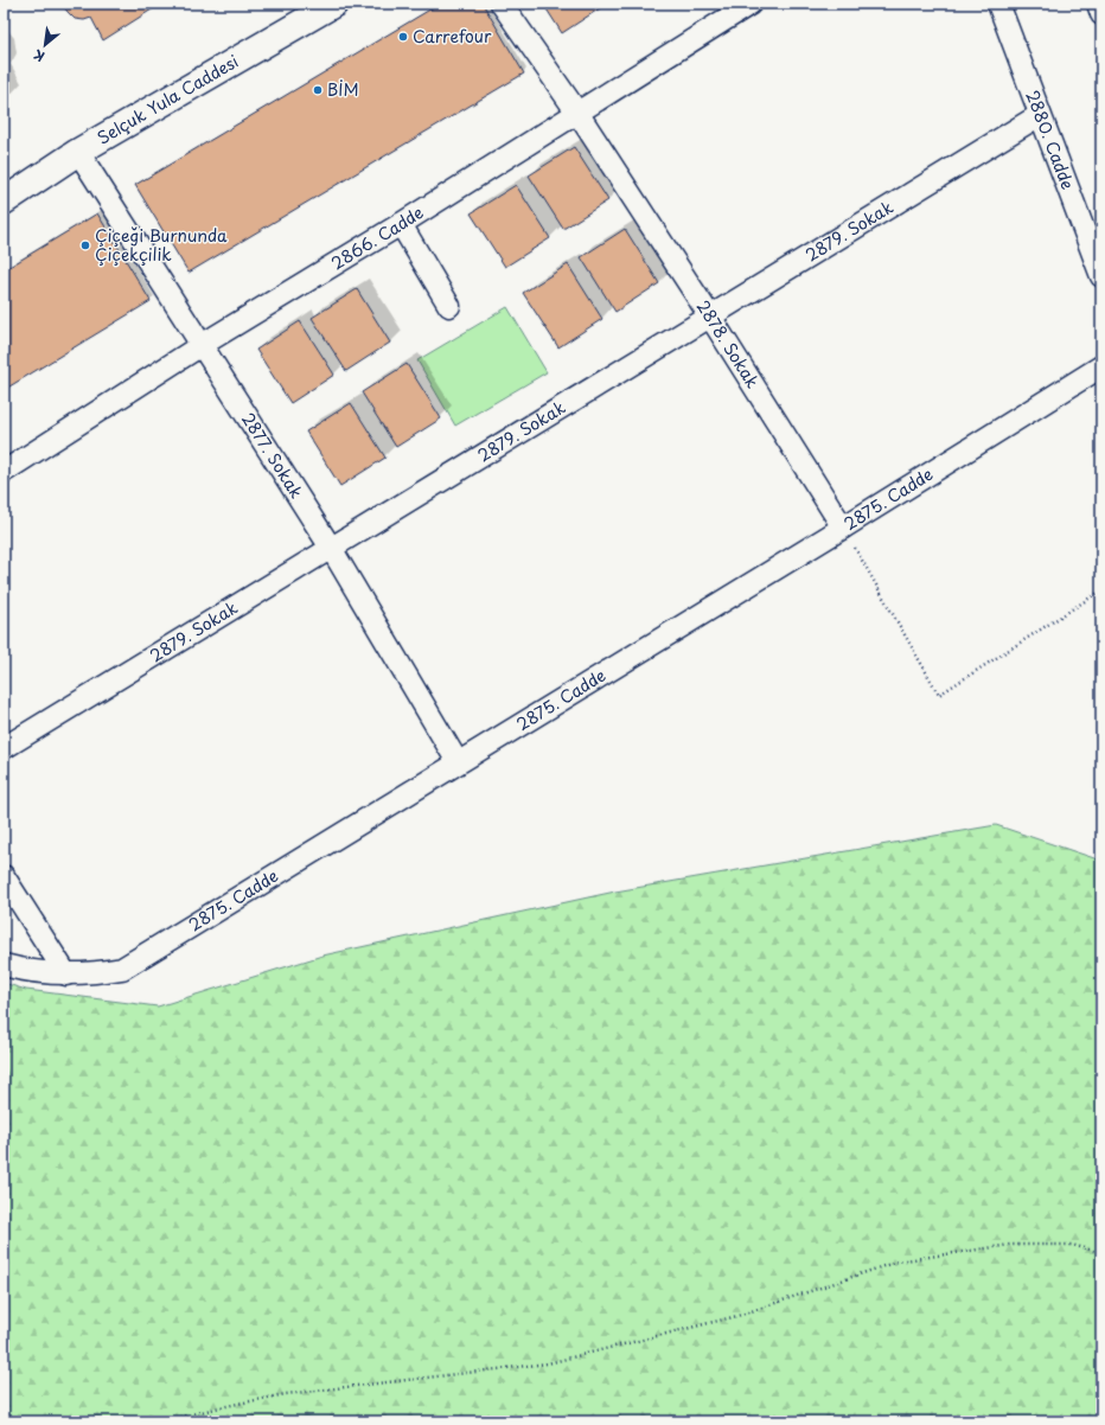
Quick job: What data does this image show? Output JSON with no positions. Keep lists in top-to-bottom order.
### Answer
{
  "streets": {
    "street": [
      "Selçuk Yula Caddesi",
      "2880. Cadde",
      "2879. Sokak",
      "2866. Cadde",
      "2878. Sokak",
      "2877. Sokak",
      "2875. Cadde"
    ]
  },
  "crossings": [
    ["Selçuk Yula Caddesi", "2877. Sokak"],
    ["2880. Cadde", "2879. Sokak"],
    ["2879. Sokak", "2878. Sokak"],
    ["2879. Sokak", "2877. Sokak"],
    ["2866. Cadde", "2878. Sokak"],
    ["2866. Cadde", "2877. Sokak"],
    ["2878. Sokak", "2875. Cadde"],
    ["2877. Sokak", "2875. Cadde"]
  ],
  "places": ["Carrefour", "BİM", "Çiçeği Burnunda Çiçekçilik"],
  "north": "bottom left"
}
